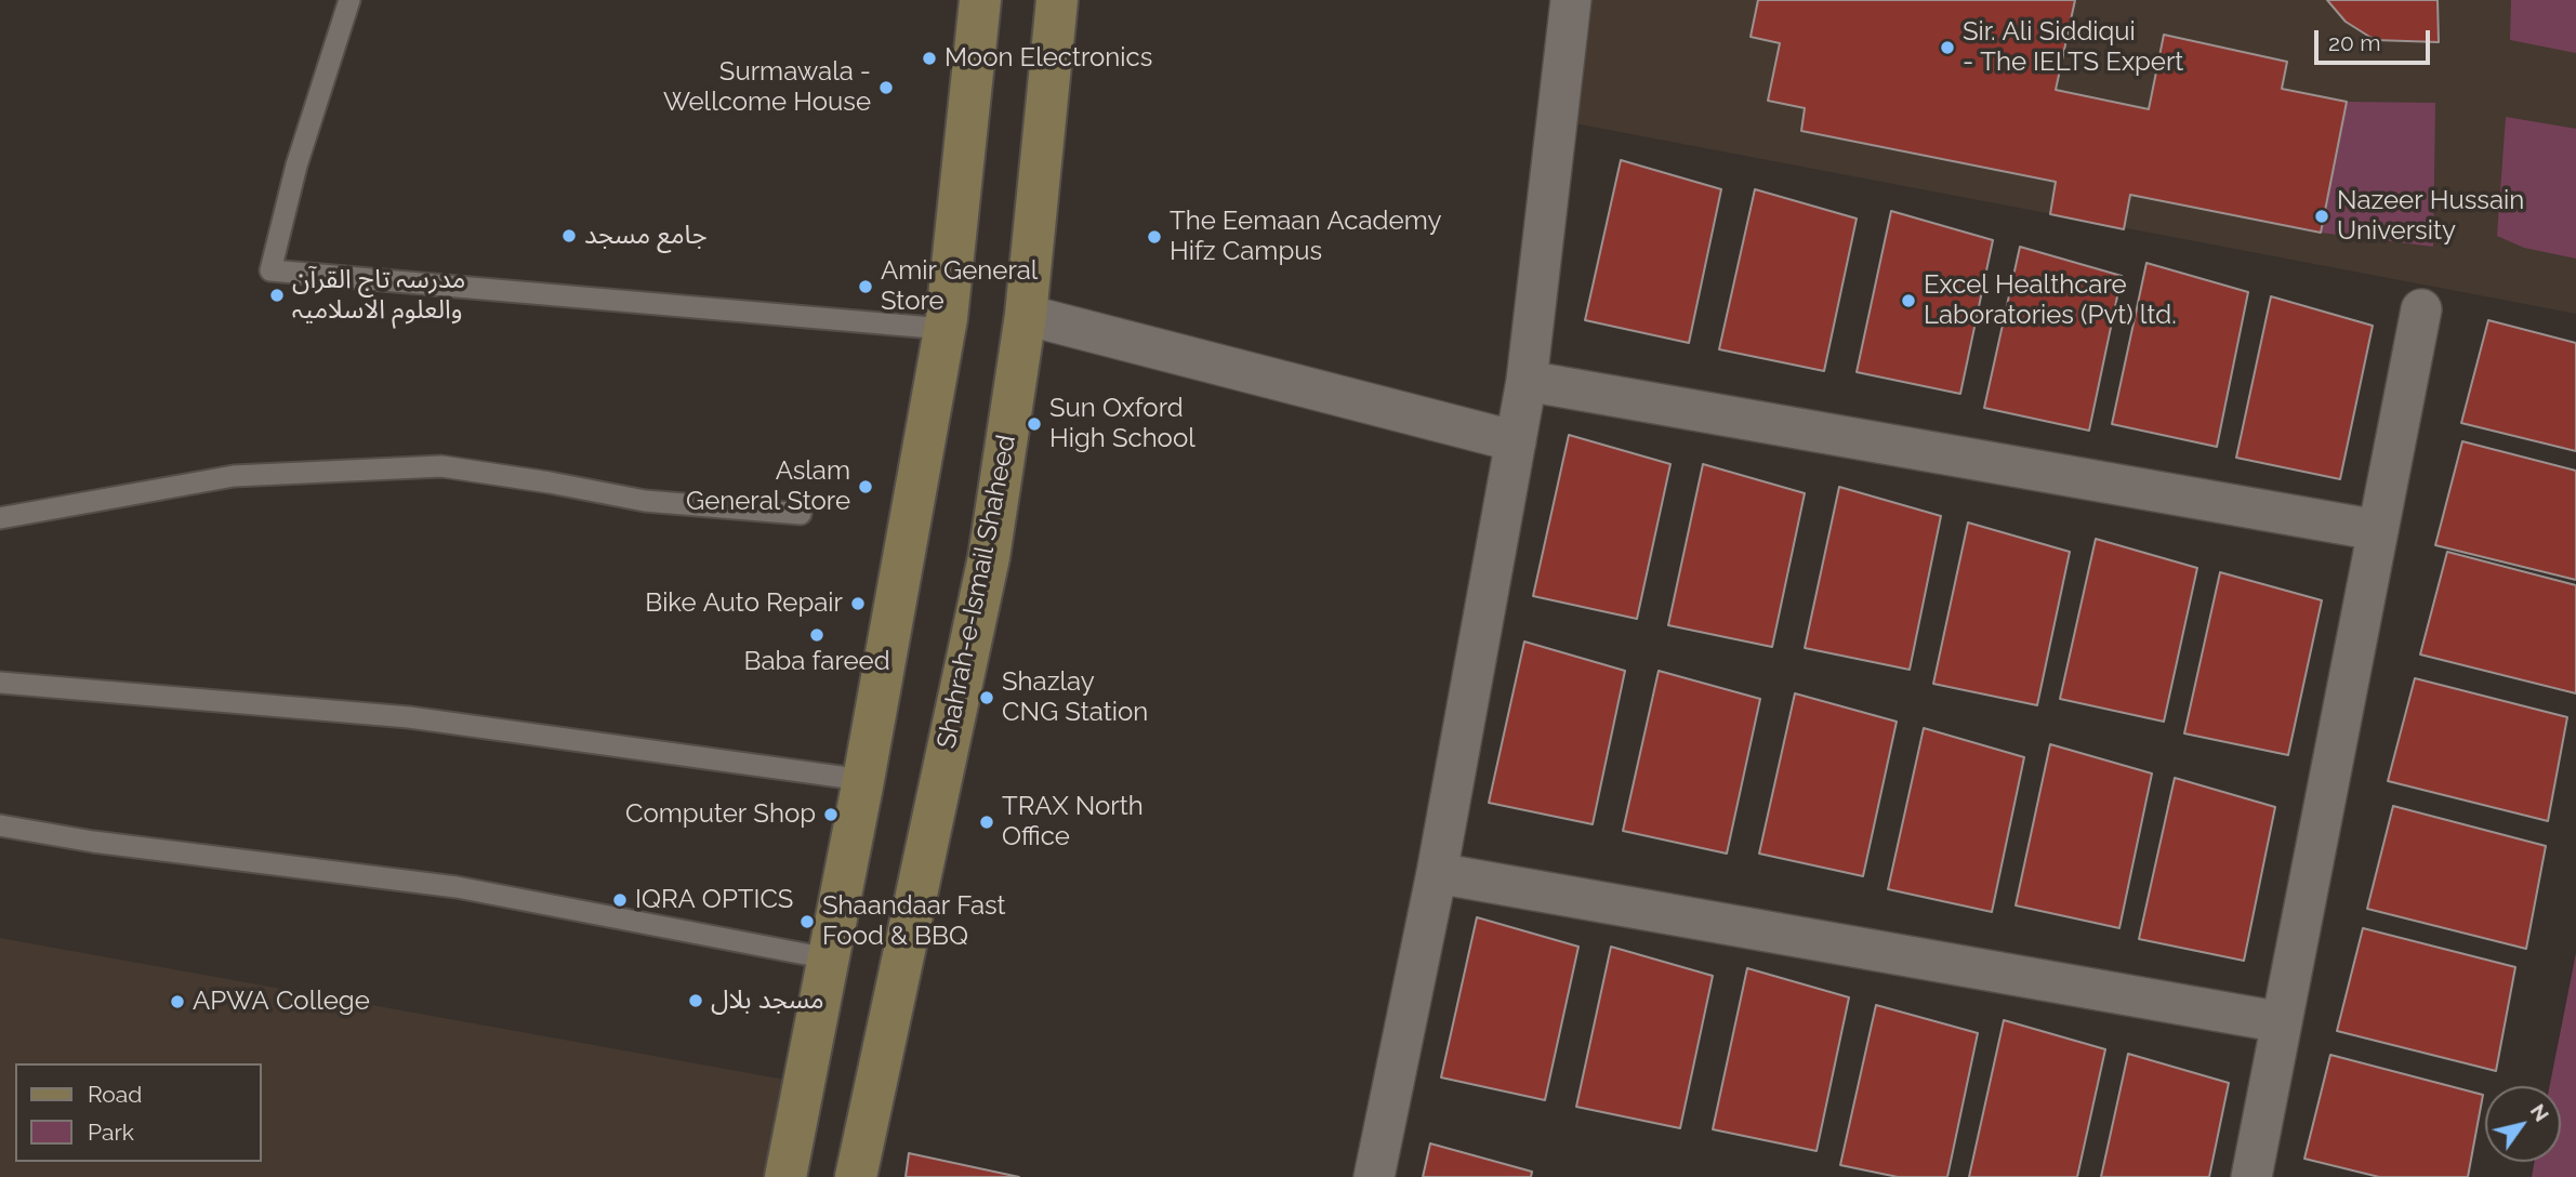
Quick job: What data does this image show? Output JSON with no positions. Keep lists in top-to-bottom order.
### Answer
{
  "streets": {
    "main road": ["Shahrah-e-Ismail Shaheed"]
  },
  "places": [
    "Sir. Ali Siddiqui - The IELTS Expert",
    "Moon Electronics",
    "Surmawala - Wellcome House",
    "Nazeer Hussain University",
    "جامع مسجد",
    "The Eemaan Academy Hifz Campus",
    "Amir General Store",
    "مدرسہ تاج القرآن والعلوم الاسلامیہ",
    "Excel Healthcare Laboratories (Pvt) ltd.",
    "Sun Oxford High School",
    "Aslam General Store",
    "Bike Auto Repair",
    "Baba fareed",
    "Shazlay CNG Station",
    "Computer Shop",
    "TRAX North Office",
    "IQRA OPTICS",
    "Shaandaar Fast Food & BBQ",
    "مسجد بلال",
    "APWA College"
  ],
  "legend": ["Road", "Park"],
  "scale_bar": "20 m",
  "north": "top right"
}
